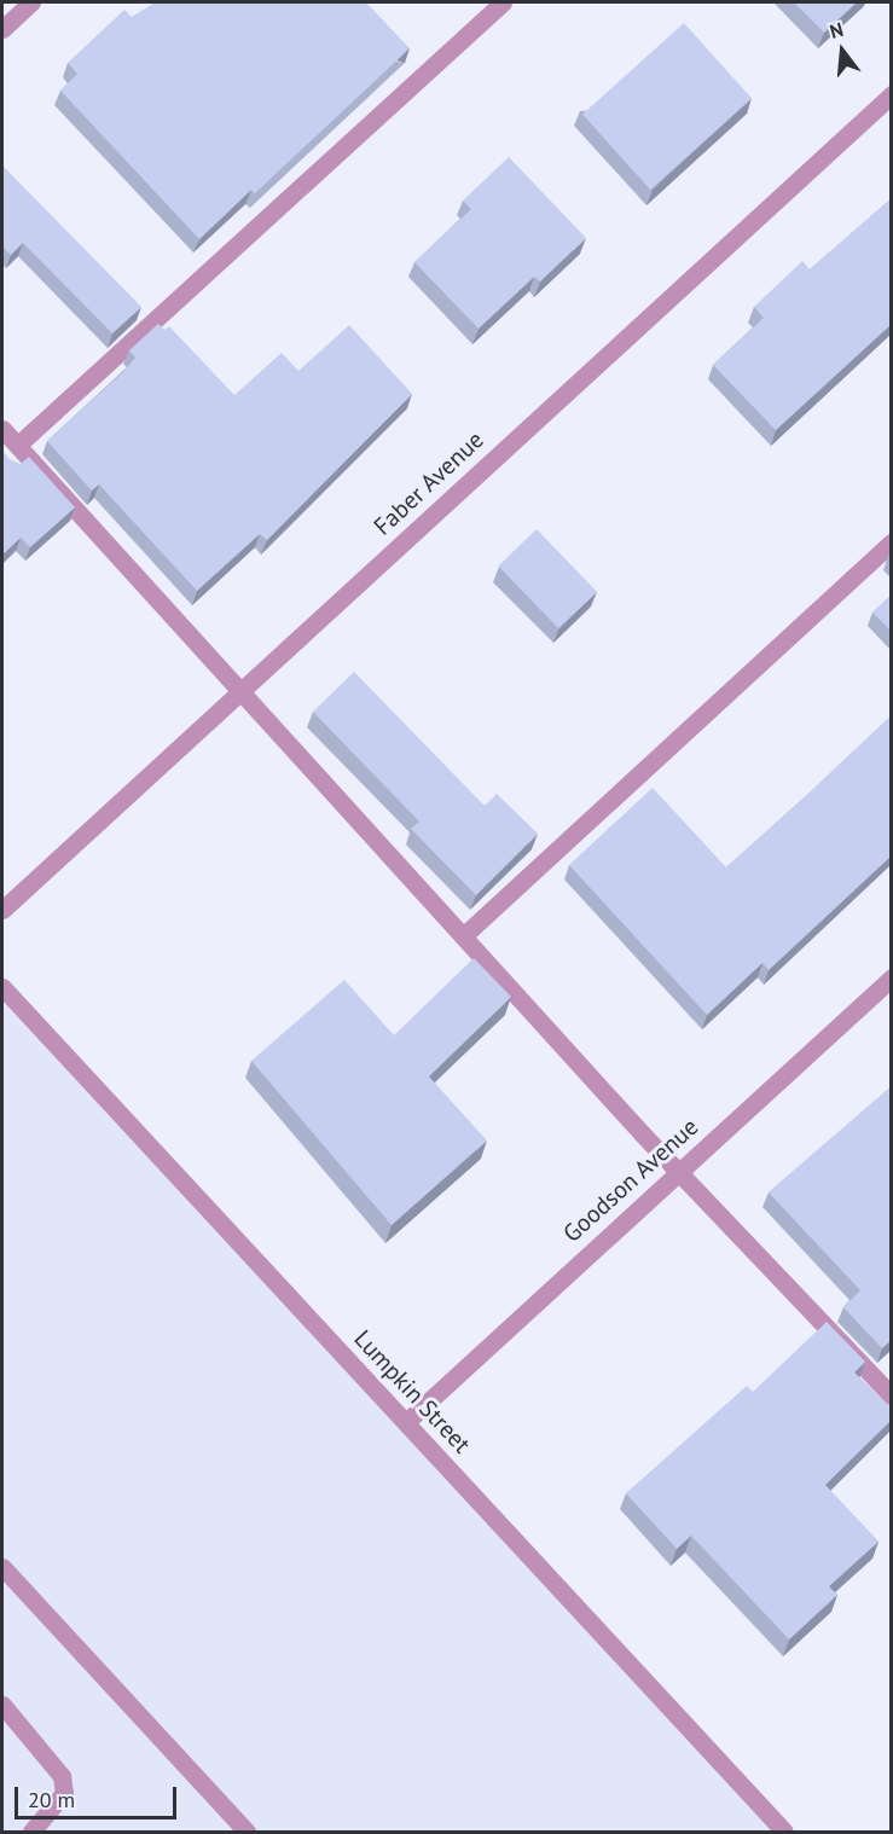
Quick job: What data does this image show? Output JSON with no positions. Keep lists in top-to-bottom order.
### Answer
{
  "streets": {
    "street": ["Faber Avenue", "Goodson Avenue", "Lumpkin Street"]
  },
  "crossings": [
    ["Goodson Avenue", "Lumpkin Street"]
  ],
  "scale_bar": "20 m",
  "north": "top"
}
